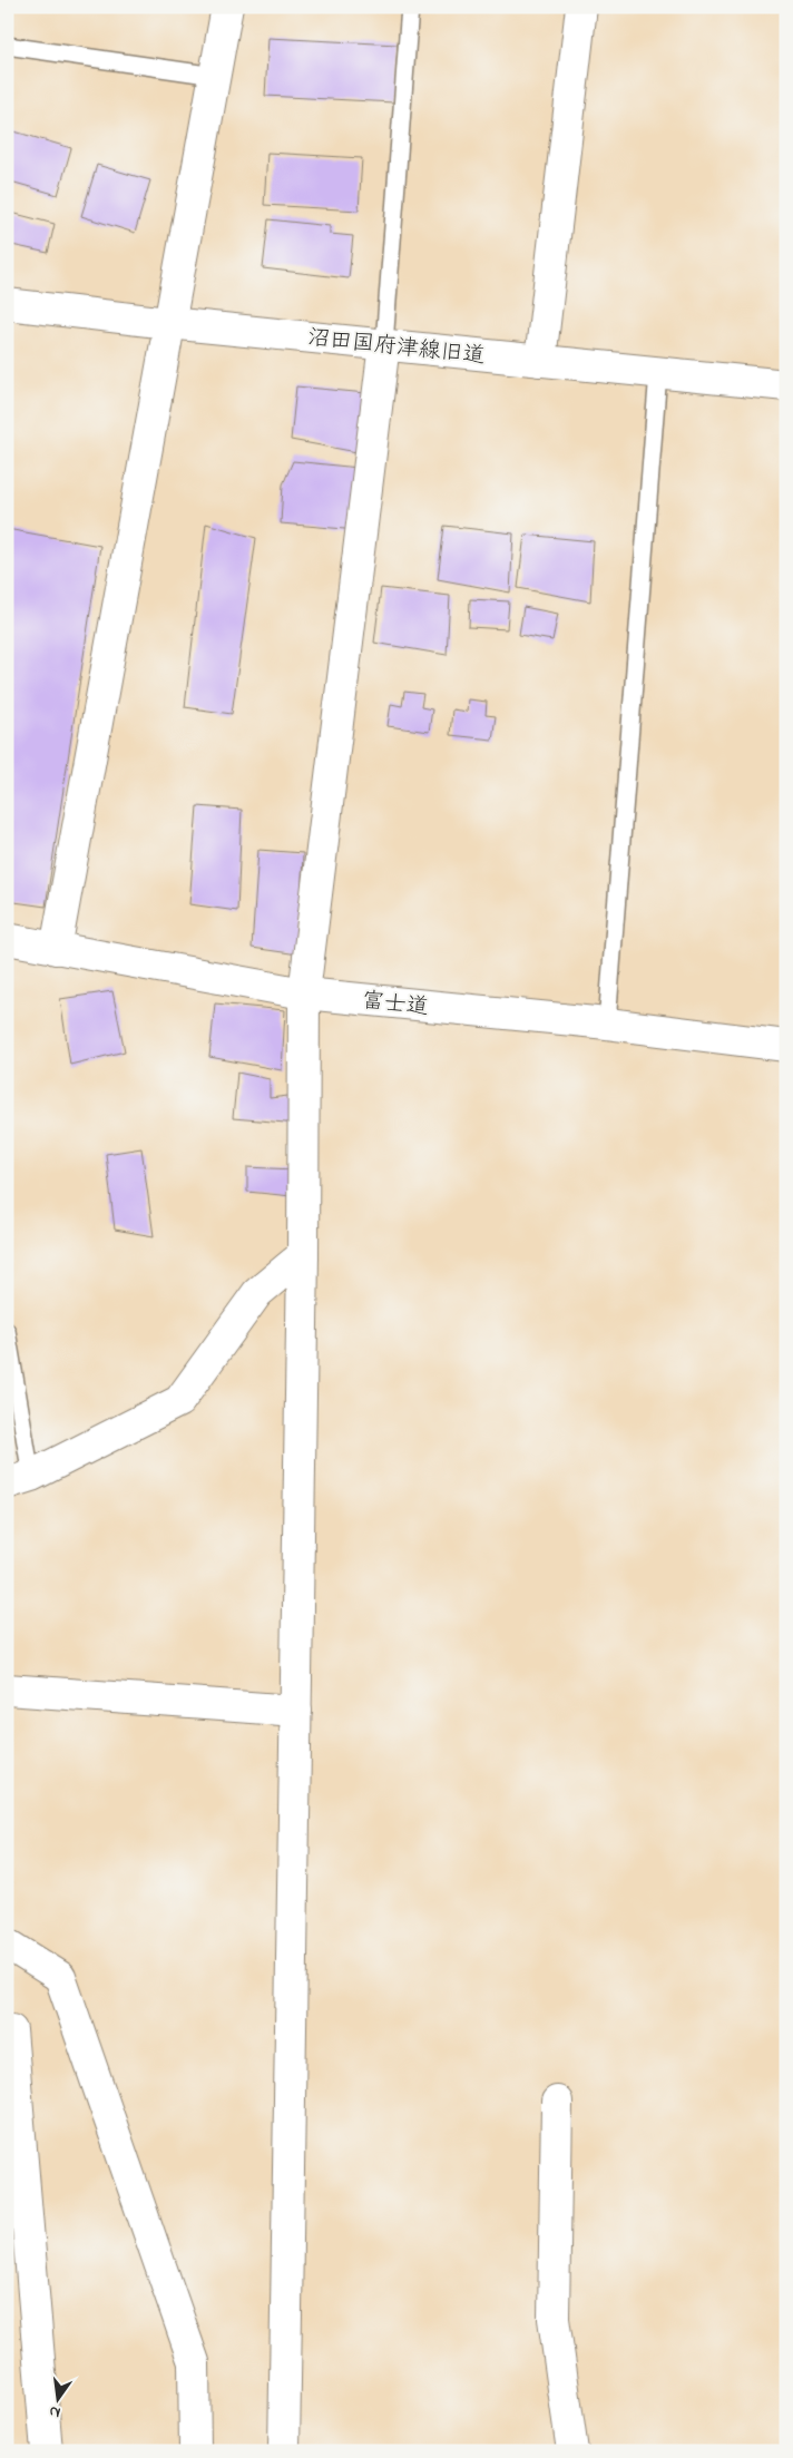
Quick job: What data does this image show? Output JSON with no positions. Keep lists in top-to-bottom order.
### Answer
{
  "streets": {
    "street": ["沼田国府津線旧道", "富士道"]
  },
  "north": "bottom"
}
